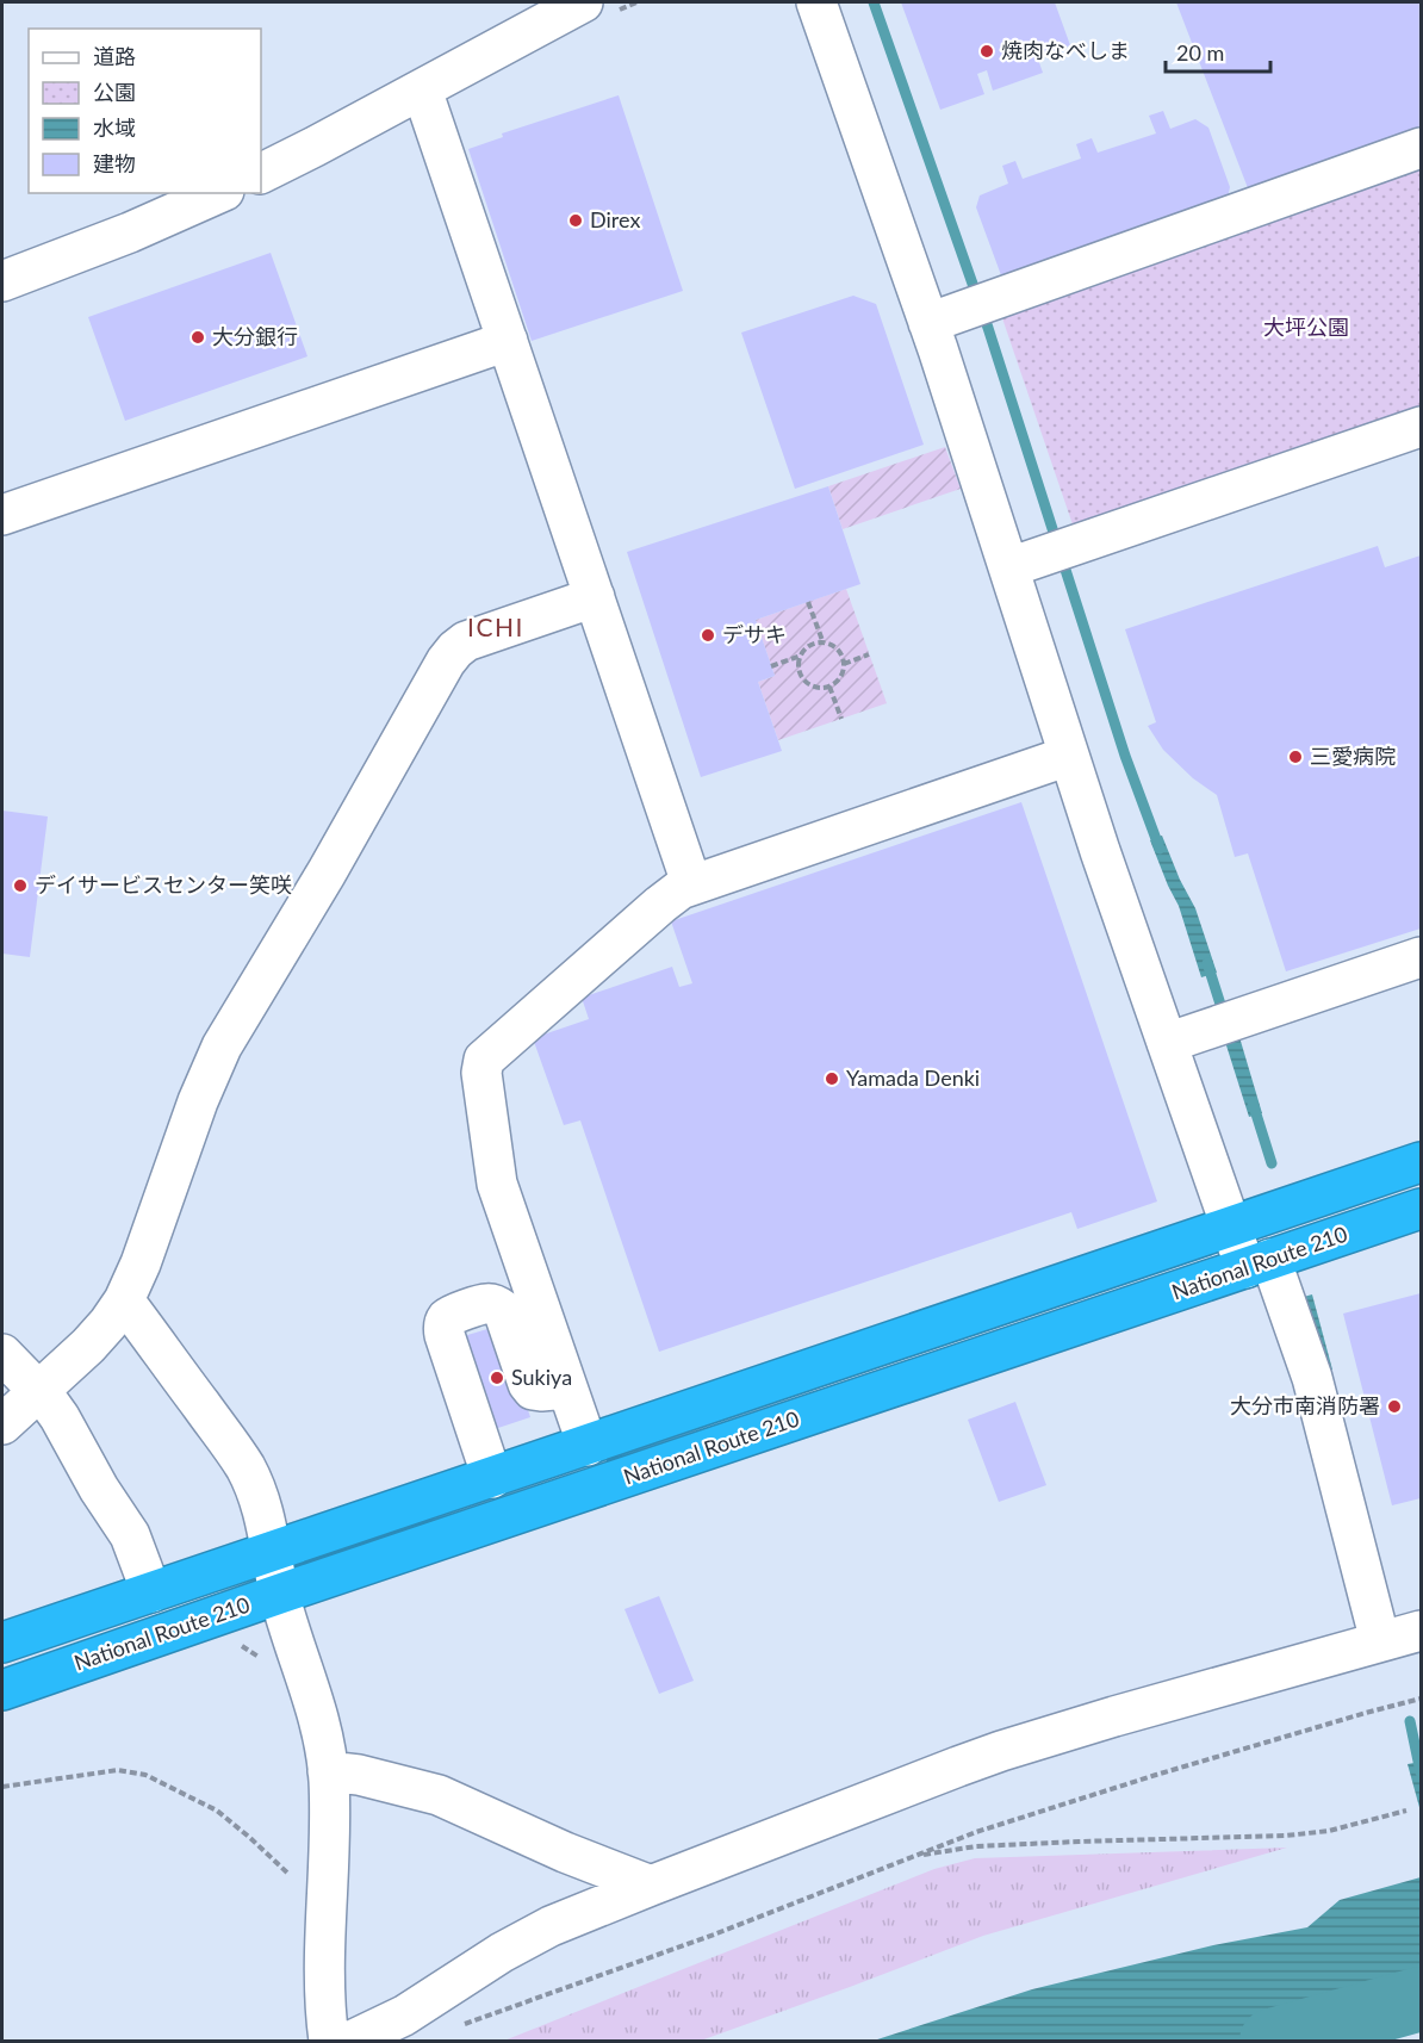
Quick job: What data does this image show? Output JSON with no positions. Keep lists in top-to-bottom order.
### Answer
{
  "streets": {
    "highway": ["National Route 210"]
  },
  "districts": ["ICHI"],
  "parks": ["大坪公園"],
  "places": [
    "焼肉なべしま",
    "Direx",
    "大分銀行",
    "デサキ",
    "三愛病院",
    "デイサービスセンター笑咲",
    "Yamada Denki",
    "Sukiya",
    "大分市南消防署"
  ],
  "legend": [
    "道路",
    "公園",
    "水域",
    "建物"
  ],
  "scale_bar": "20 m"
}
